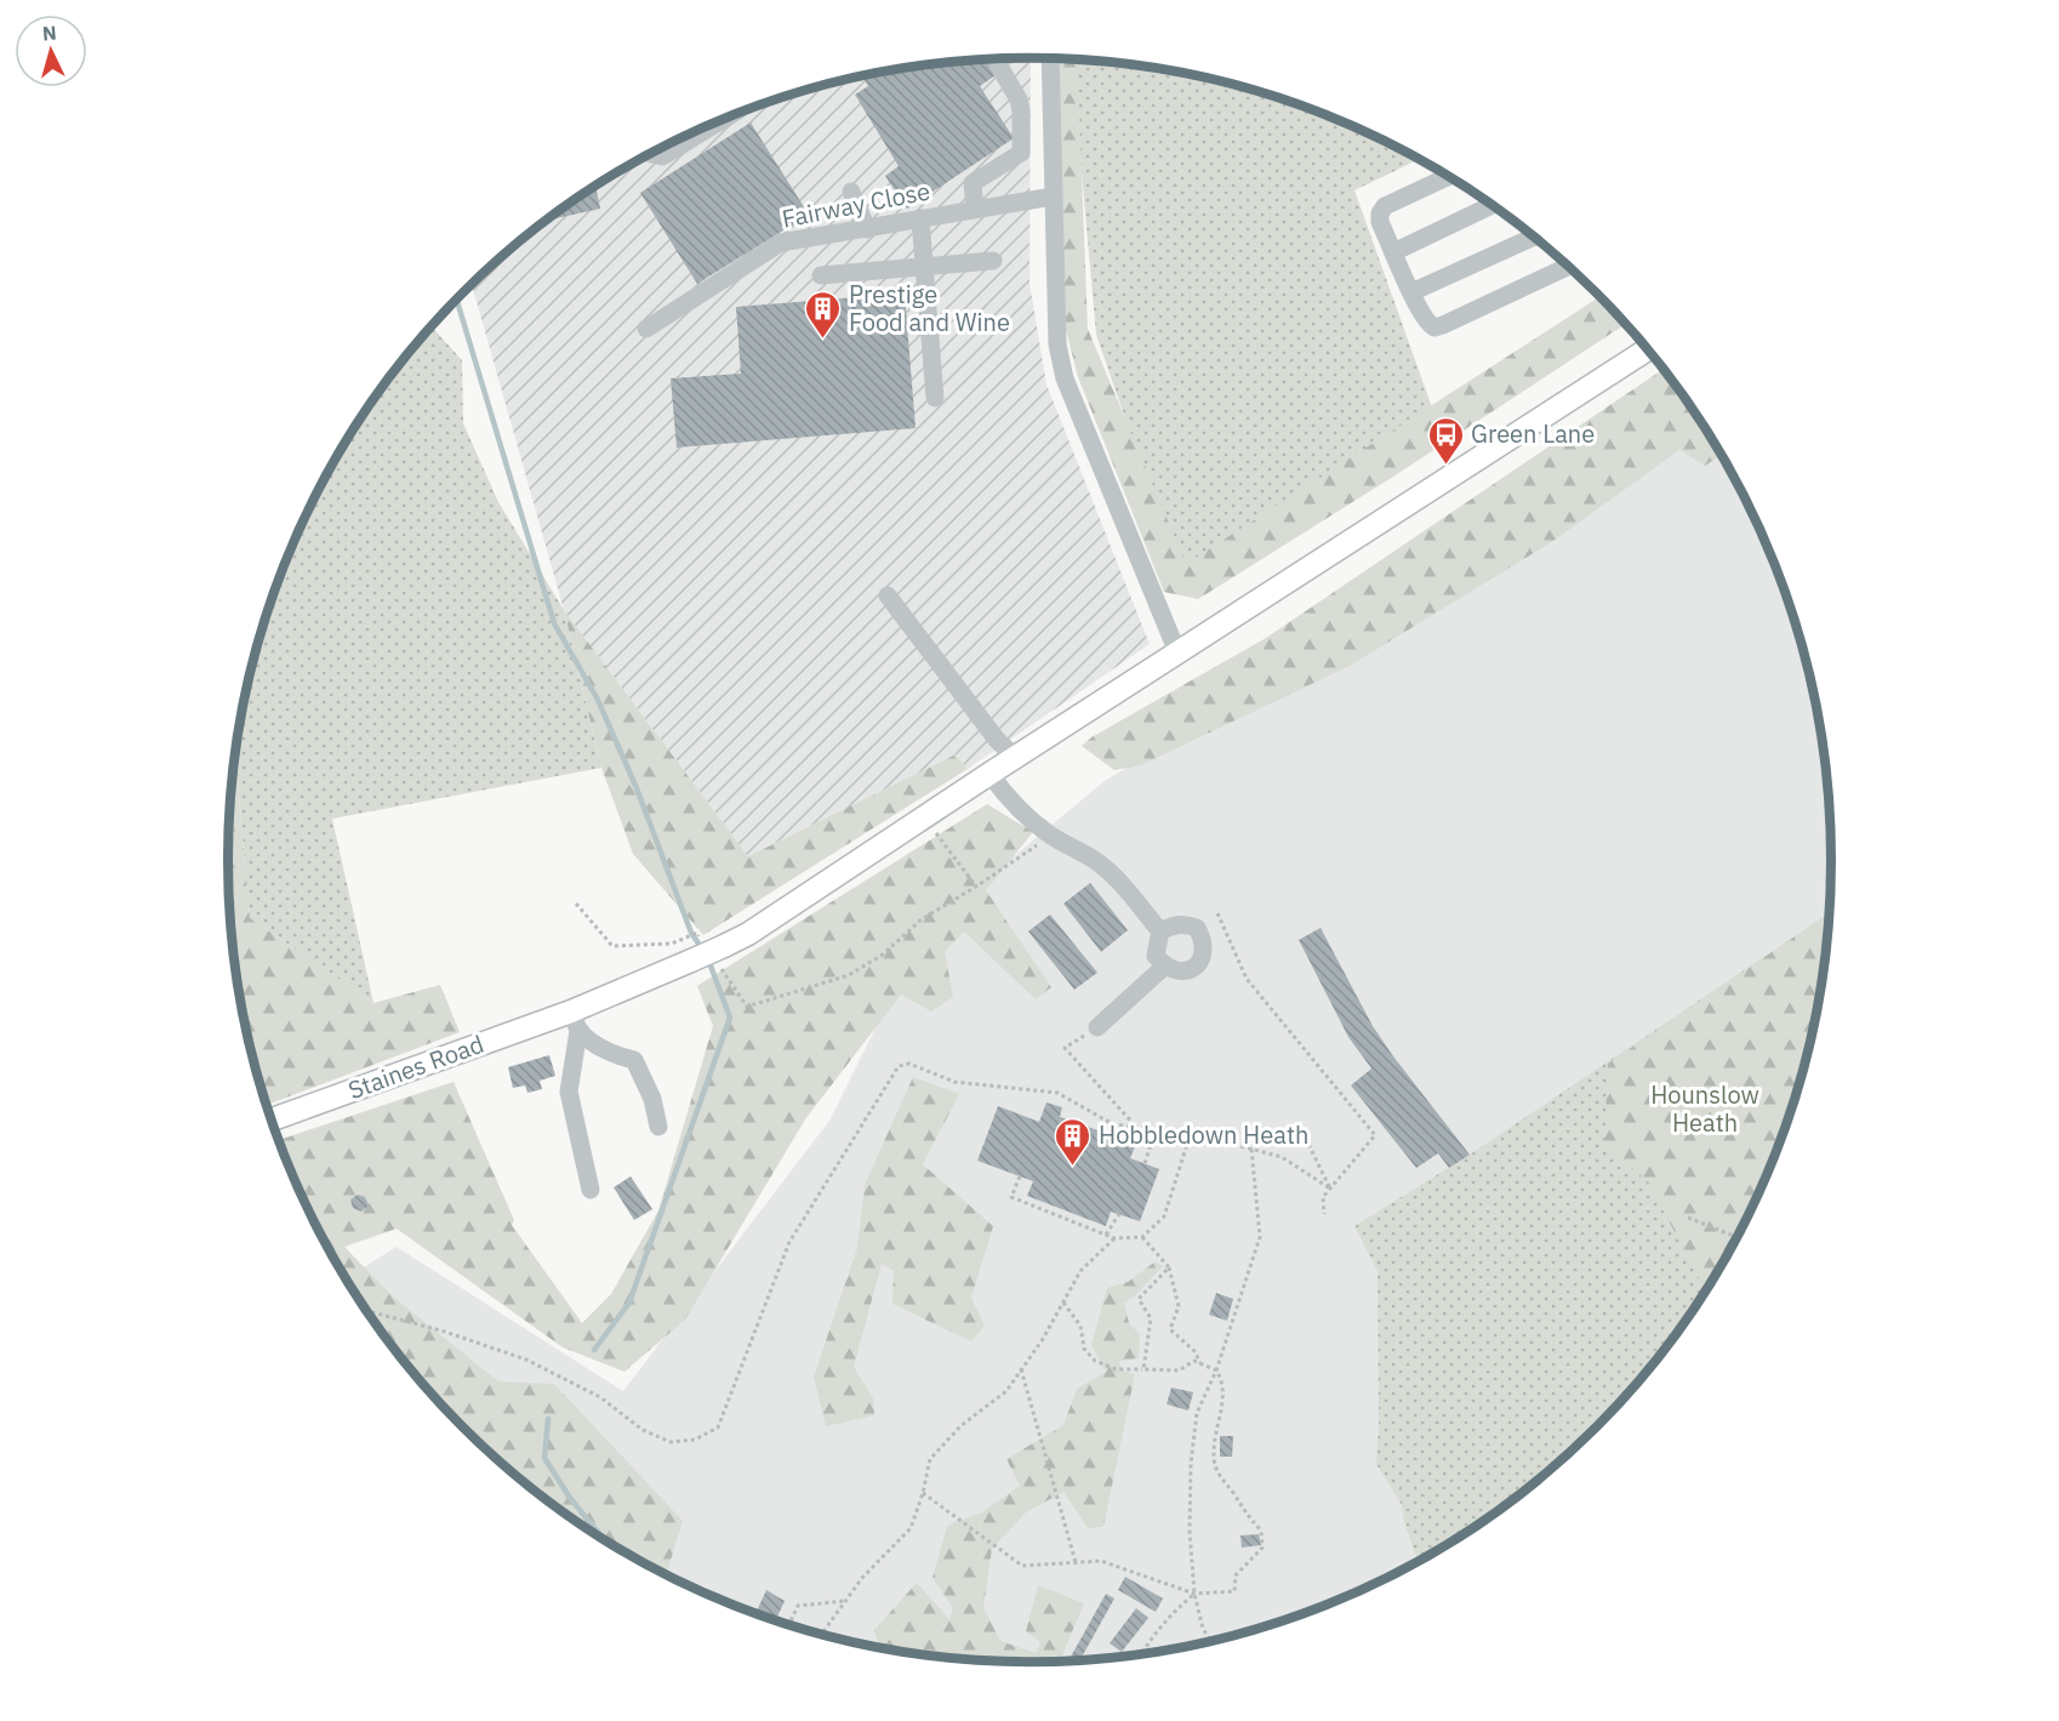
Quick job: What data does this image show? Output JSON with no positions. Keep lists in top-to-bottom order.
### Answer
{
  "streets": {
    "main road": ["Staines Road"],
    "street": ["Fairway Close"]
  },
  "parks": ["Hounslow Heath"],
  "places": {
    "building": ["Prestige Food and Wine", "Hobbledown Heath"],
    "bus stop": ["Green Lane"]
  },
  "north": "top"
}
